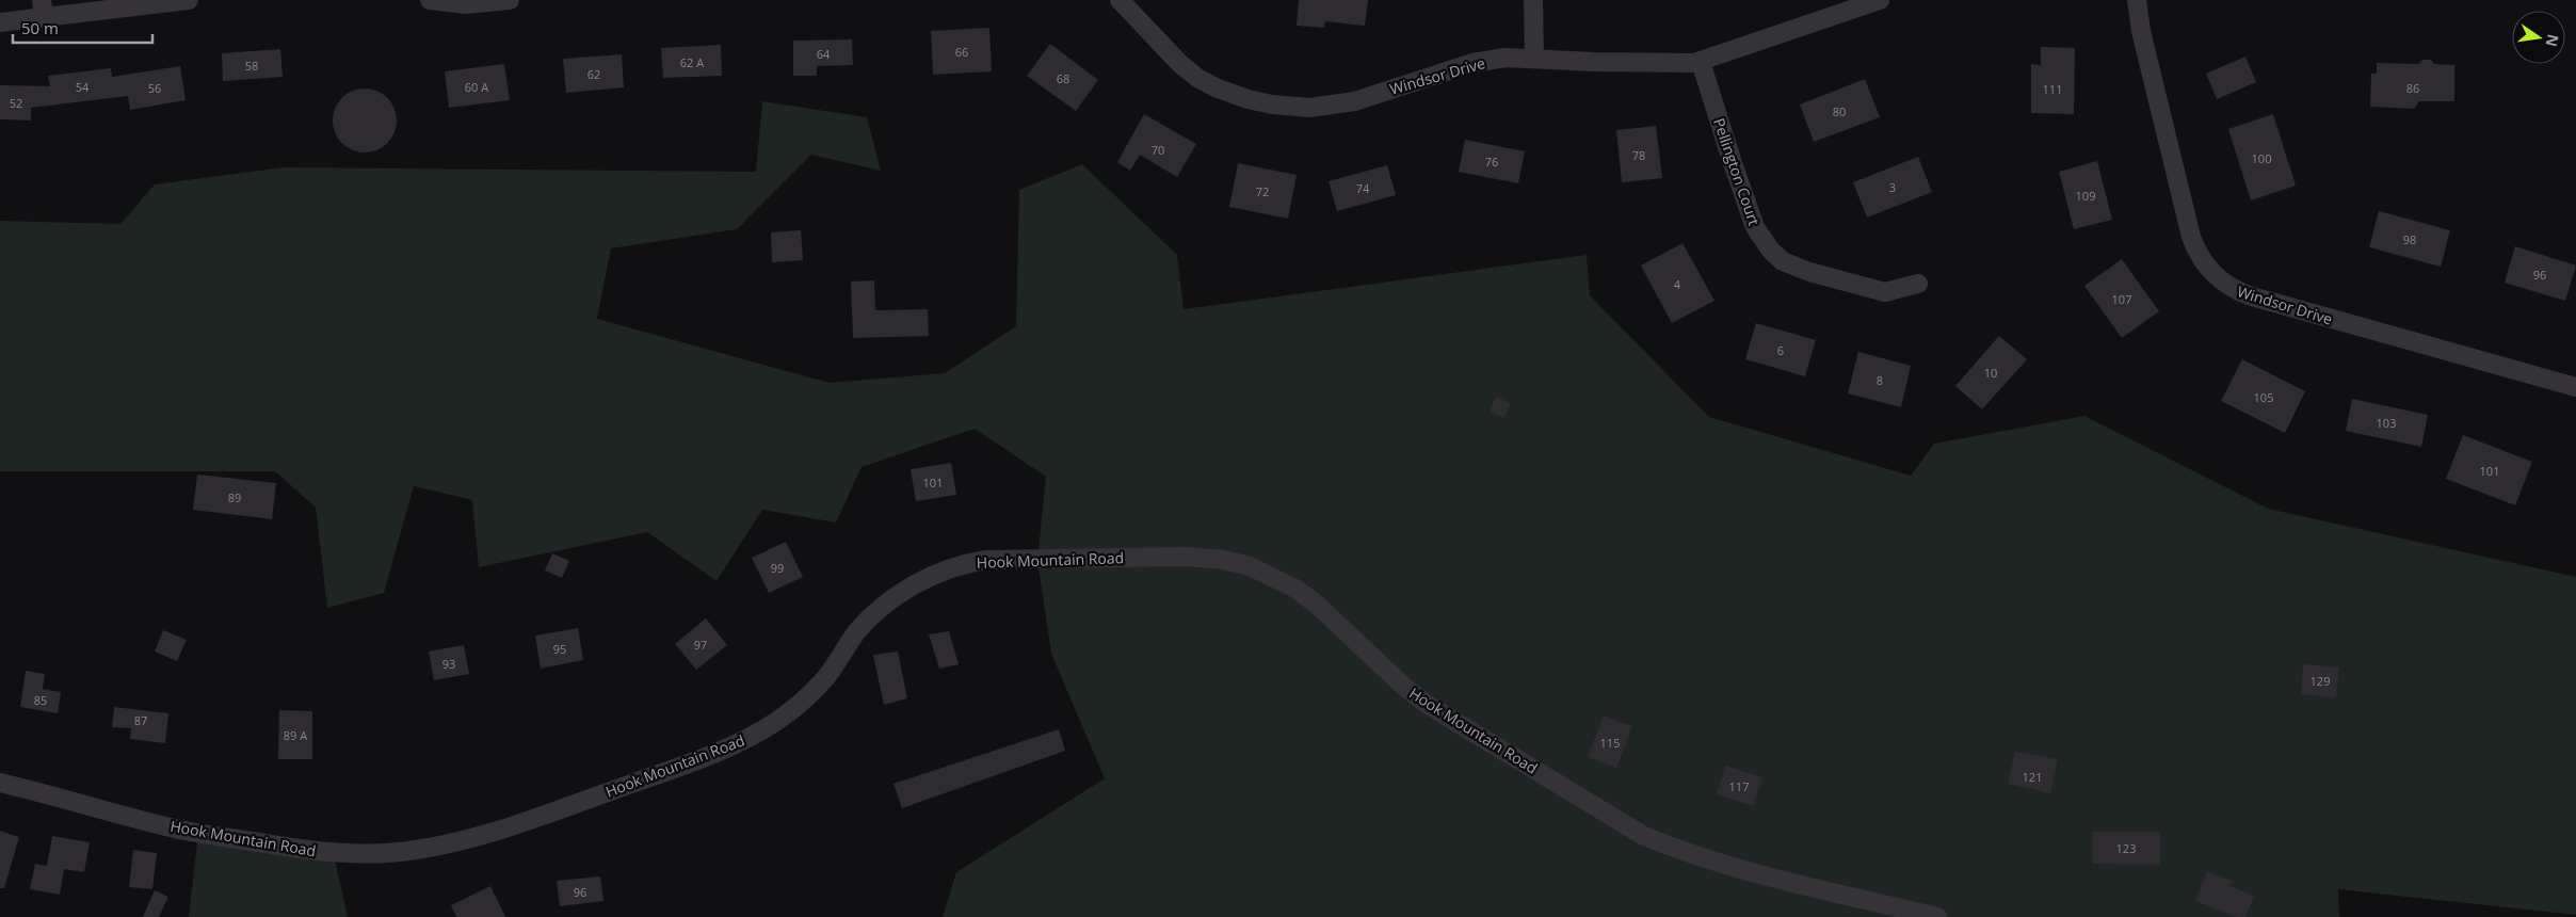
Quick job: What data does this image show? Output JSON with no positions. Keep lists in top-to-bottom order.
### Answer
{
  "streets": {
    "street": ["Windsor Drive", "Pellington Court", "Hook Mountain Road"]
  },
  "crossings": [
    ["Windsor Drive", "Pellington Court"]
  ],
  "house_numbers": [
    "66",
    "64",
    "62 A",
    "58",
    "62",
    "68",
    "54",
    "60 A",
    "56",
    "86",
    "111",
    "52",
    "80",
    "70",
    "78",
    "100",
    "76",
    "3",
    "74",
    "72",
    "109",
    "98",
    "96",
    "4",
    "107",
    "6",
    "10",
    "8",
    "105",
    "103",
    "101",
    "101",
    "89",
    "99",
    "97",
    "95",
    "93",
    "129",
    "85",
    "87",
    "89 A",
    "115",
    "121",
    "117",
    "123",
    "96"
  ],
  "scale_bar": "50 m",
  "north": "right"
}
